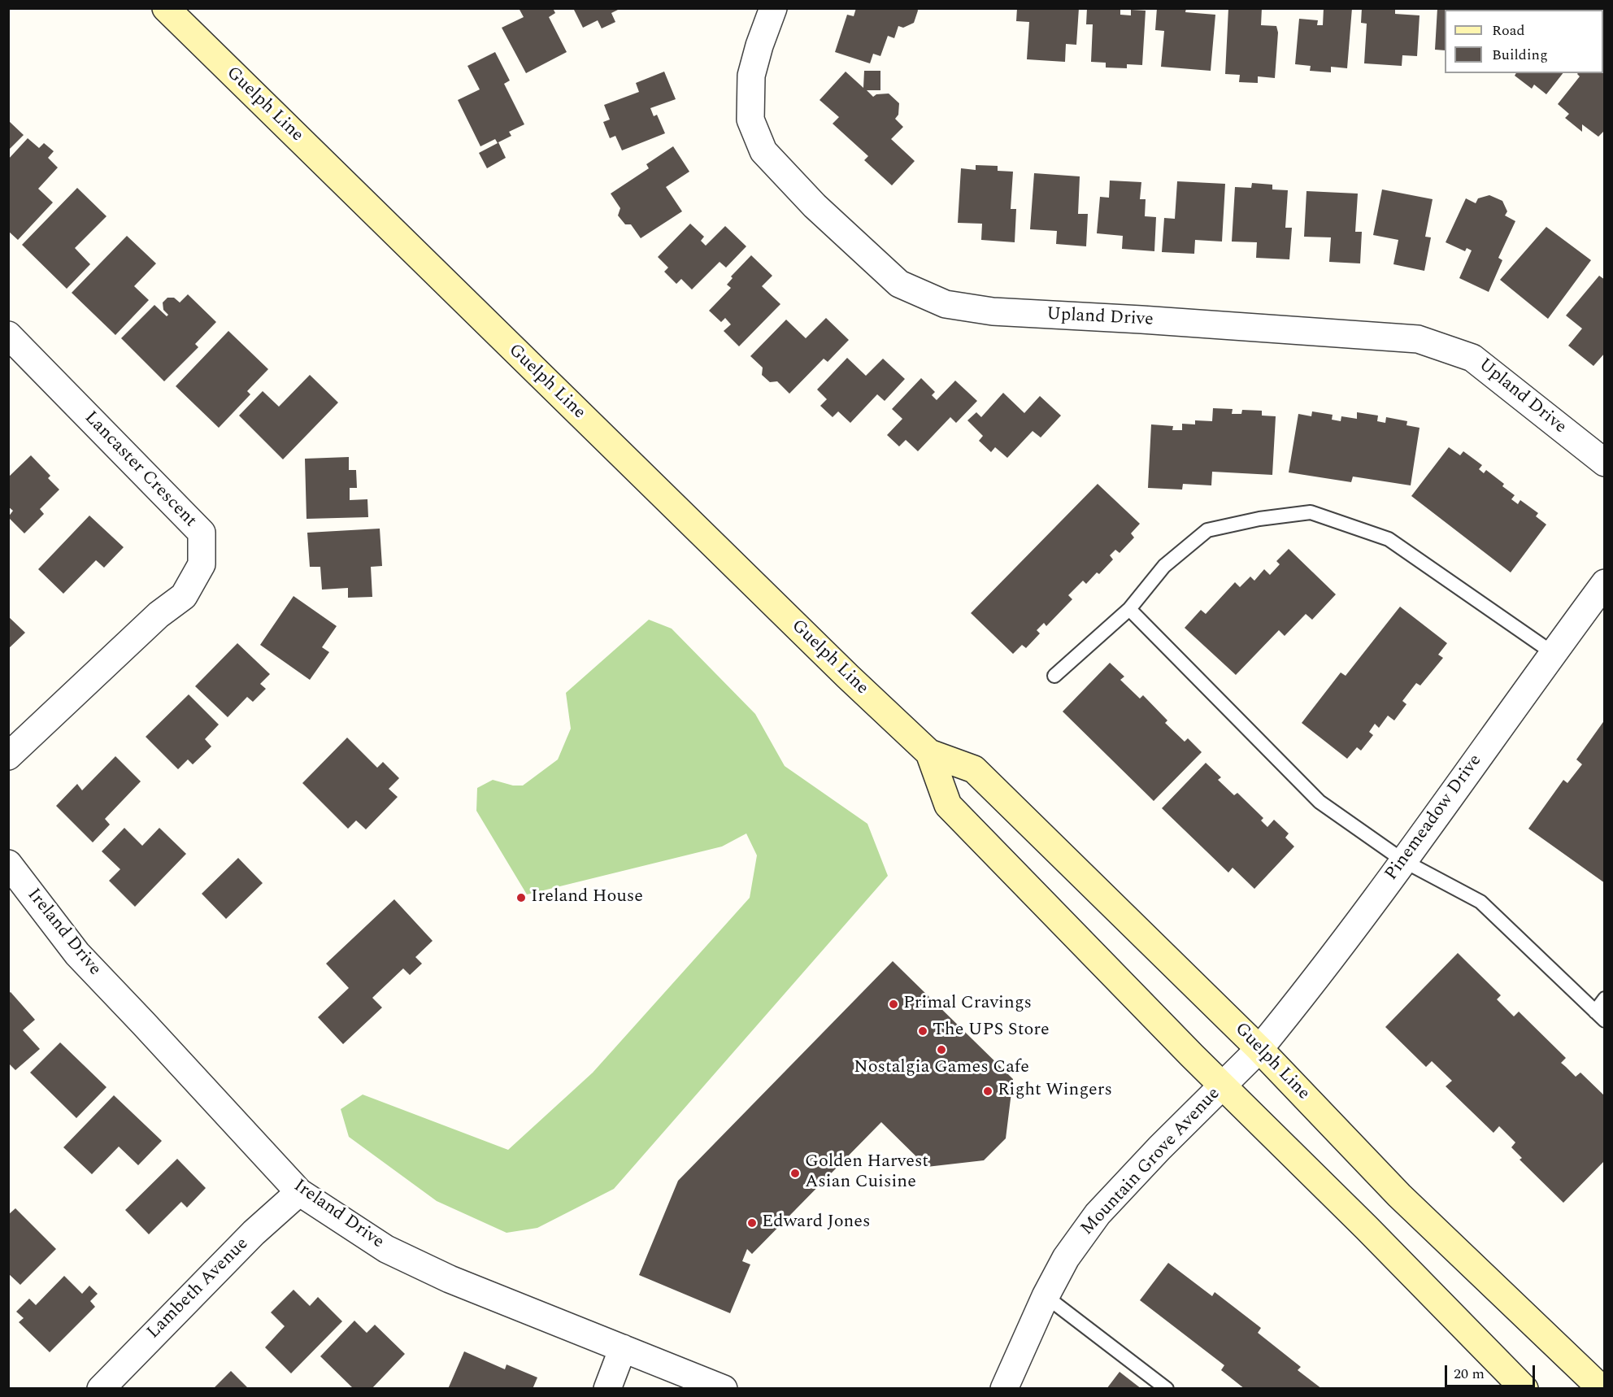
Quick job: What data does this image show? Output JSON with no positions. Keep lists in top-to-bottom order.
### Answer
{
  "streets": {
    "main road": ["Guelph Line"],
    "street": [
      "Upland Drive",
      "Lancaster Crescent",
      "Pinemeadow Drive",
      "Ireland Drive",
      "Mountain Grove Avenue",
      "Lambeth Avenue"
    ]
  },
  "crossings": [
    ["Guelph Line", "Pinemeadow Drive"],
    ["Guelph Line", "Mountain Grove Avenue"],
    ["Pinemeadow Drive", "Mountain Grove Avenue"],
    ["Ireland Drive", "Lambeth Avenue"]
  ],
  "places": [
    "Ireland House",
    "Primal Cravings",
    "The UPS Store",
    "Nostalgia Games Cafe",
    "Right Wingers",
    "Golden Harvest Asian Cuisine",
    "Edward Jones"
  ],
  "legend": ["Road", "Building"],
  "scale_bar": "20 m"
}
